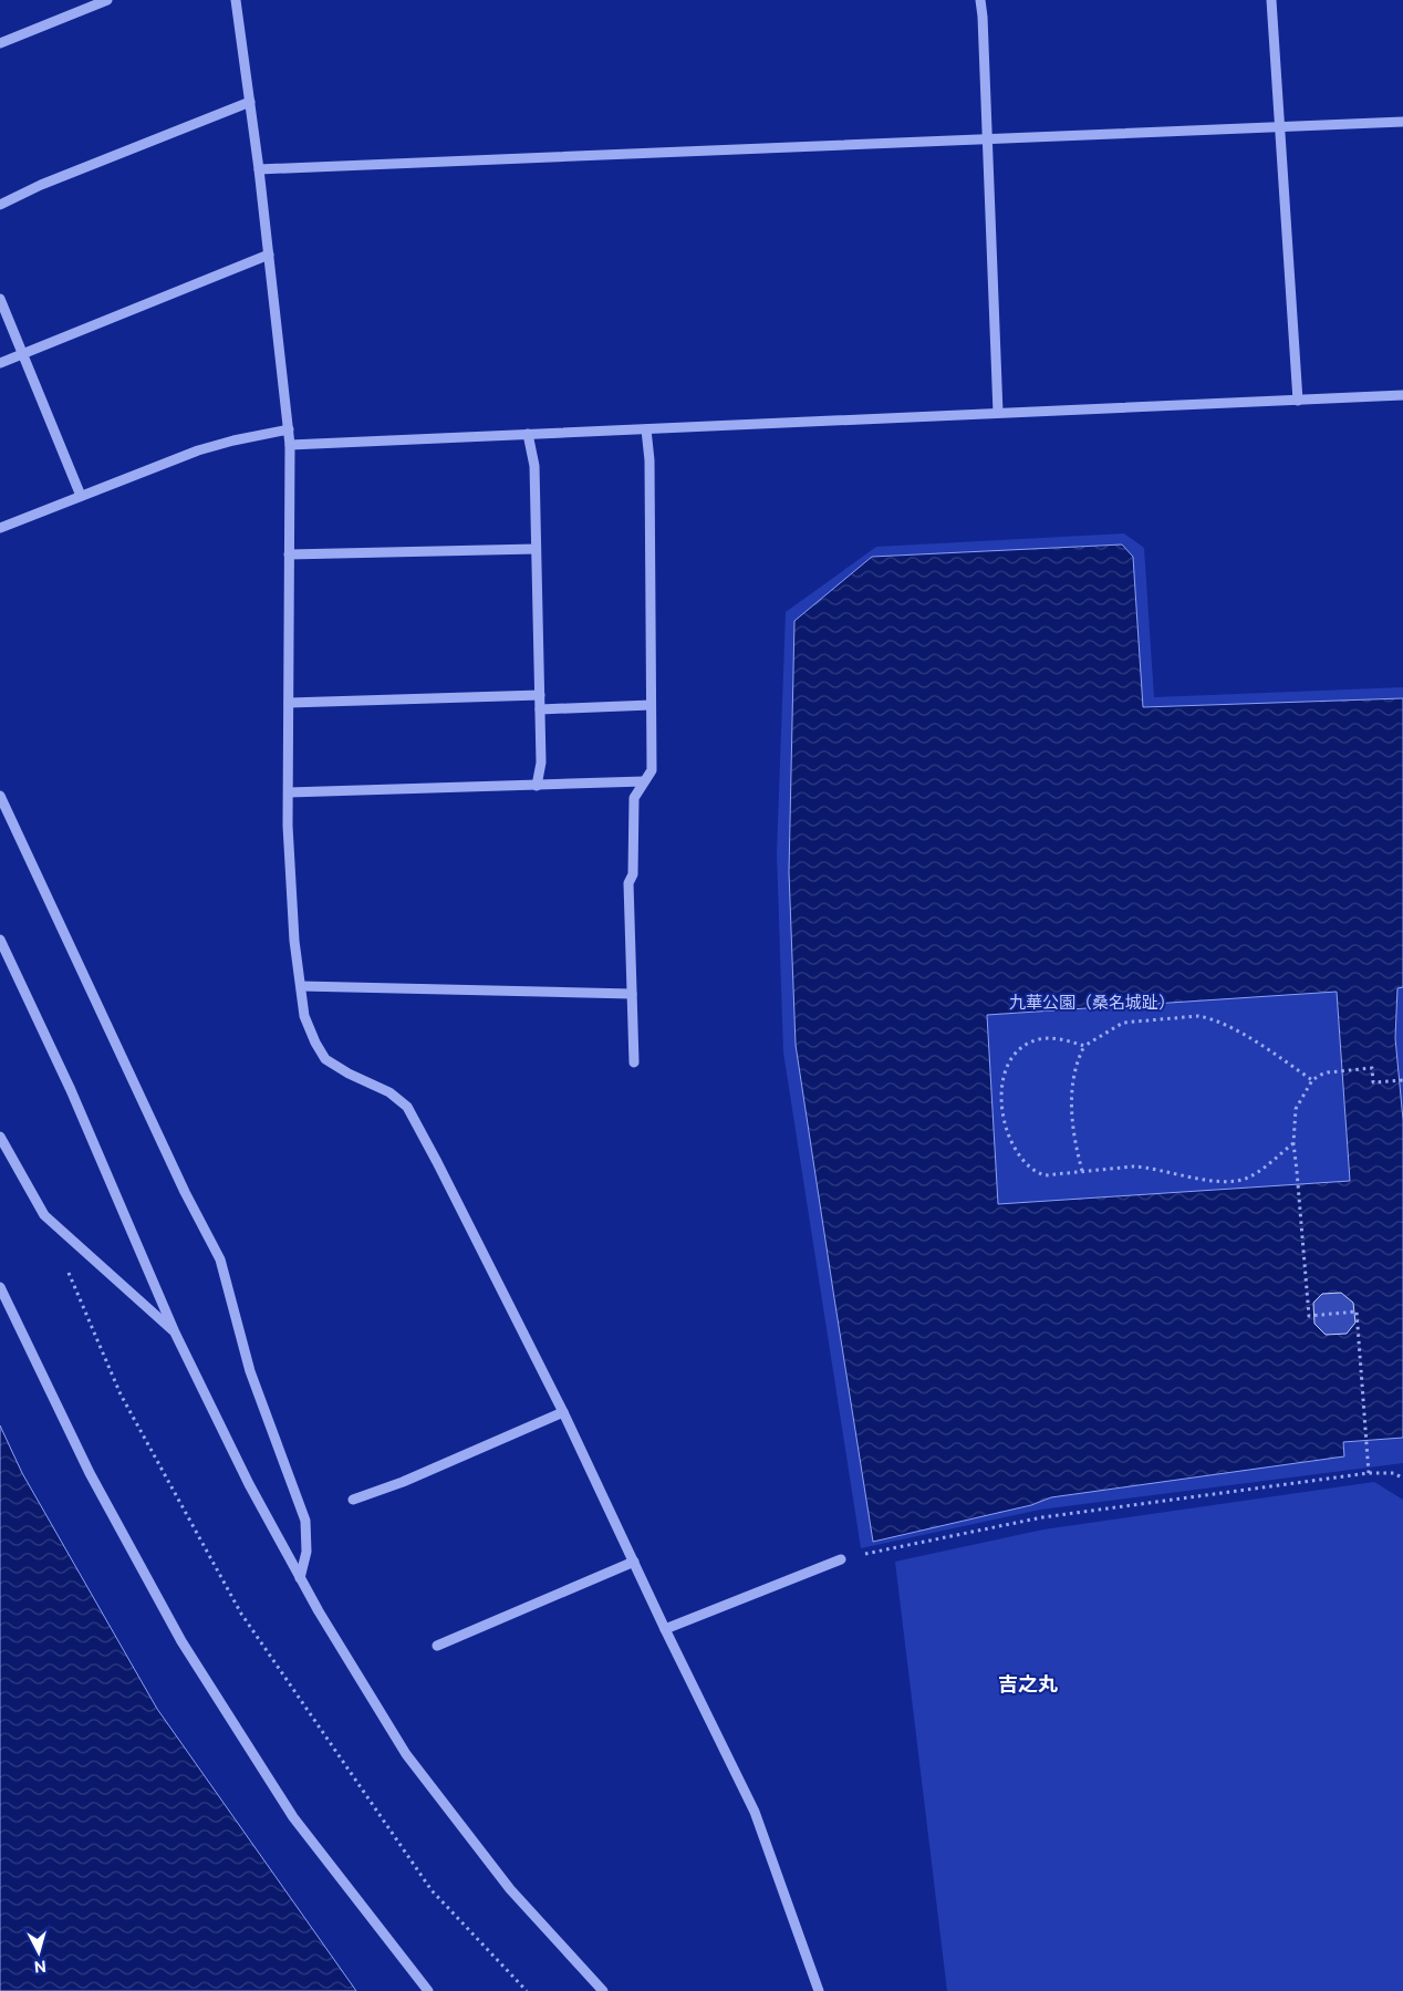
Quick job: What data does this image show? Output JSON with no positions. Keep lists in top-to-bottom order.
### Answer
{
  "districts": ["吉之丸"],
  "parks": ["九華公園（桑名城趾）"],
  "north": "bottom"
}
